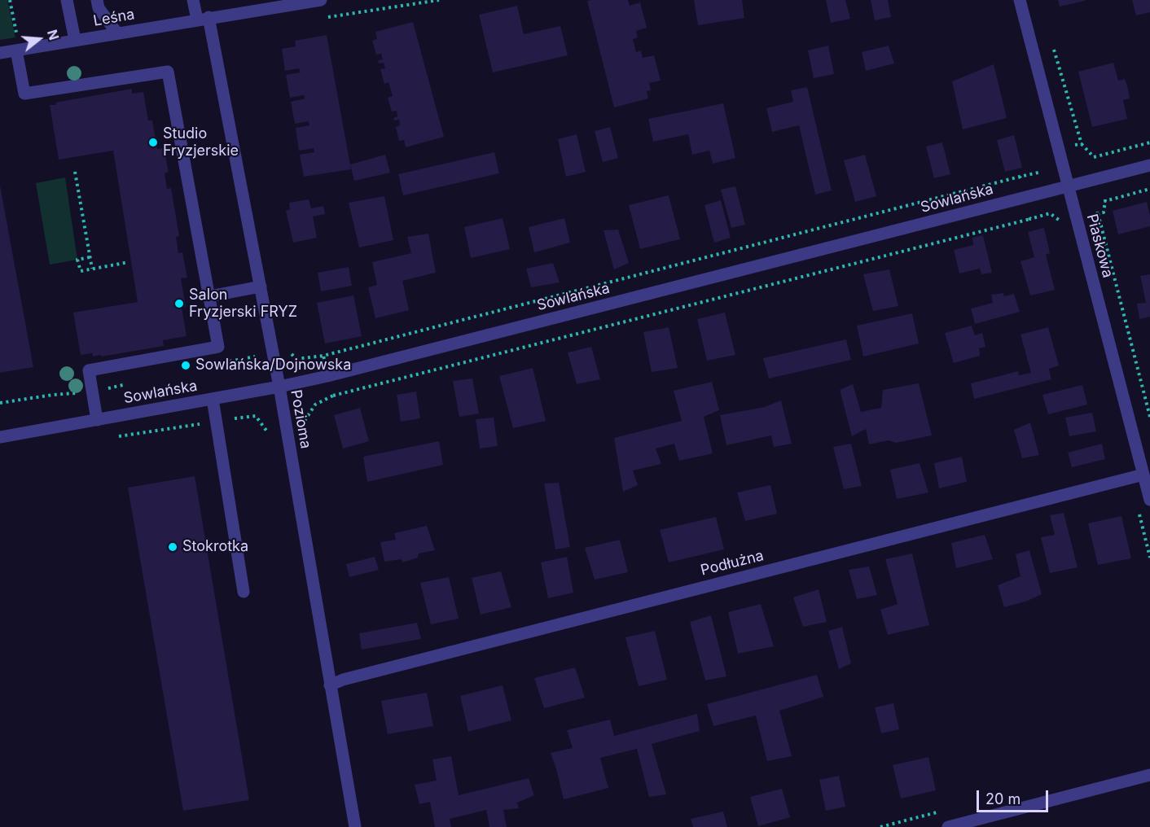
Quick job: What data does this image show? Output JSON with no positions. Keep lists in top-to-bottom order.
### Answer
{
  "streets": {
    "street": [
      "Leśna",
      "Sowlańska",
      "Piaskowa",
      "Pozioma",
      "Podłużna"
    ]
  },
  "crossings": [
    ["Leśna", "Pozioma"],
    ["Sowlańska", "Piaskowa"],
    ["Sowlańska", "Pozioma"],
    ["Piaskowa", "Podłużna"],
    ["Pozioma", "Podłużna"]
  ],
  "places": [
    "Studio Fryzjerskie",
    "Salon Fryzjerski FRYZ",
    "Sowlańska/Dojnowska",
    "Stokrotka"
  ],
  "scale_bar": "20 m",
  "north": "right"
}
